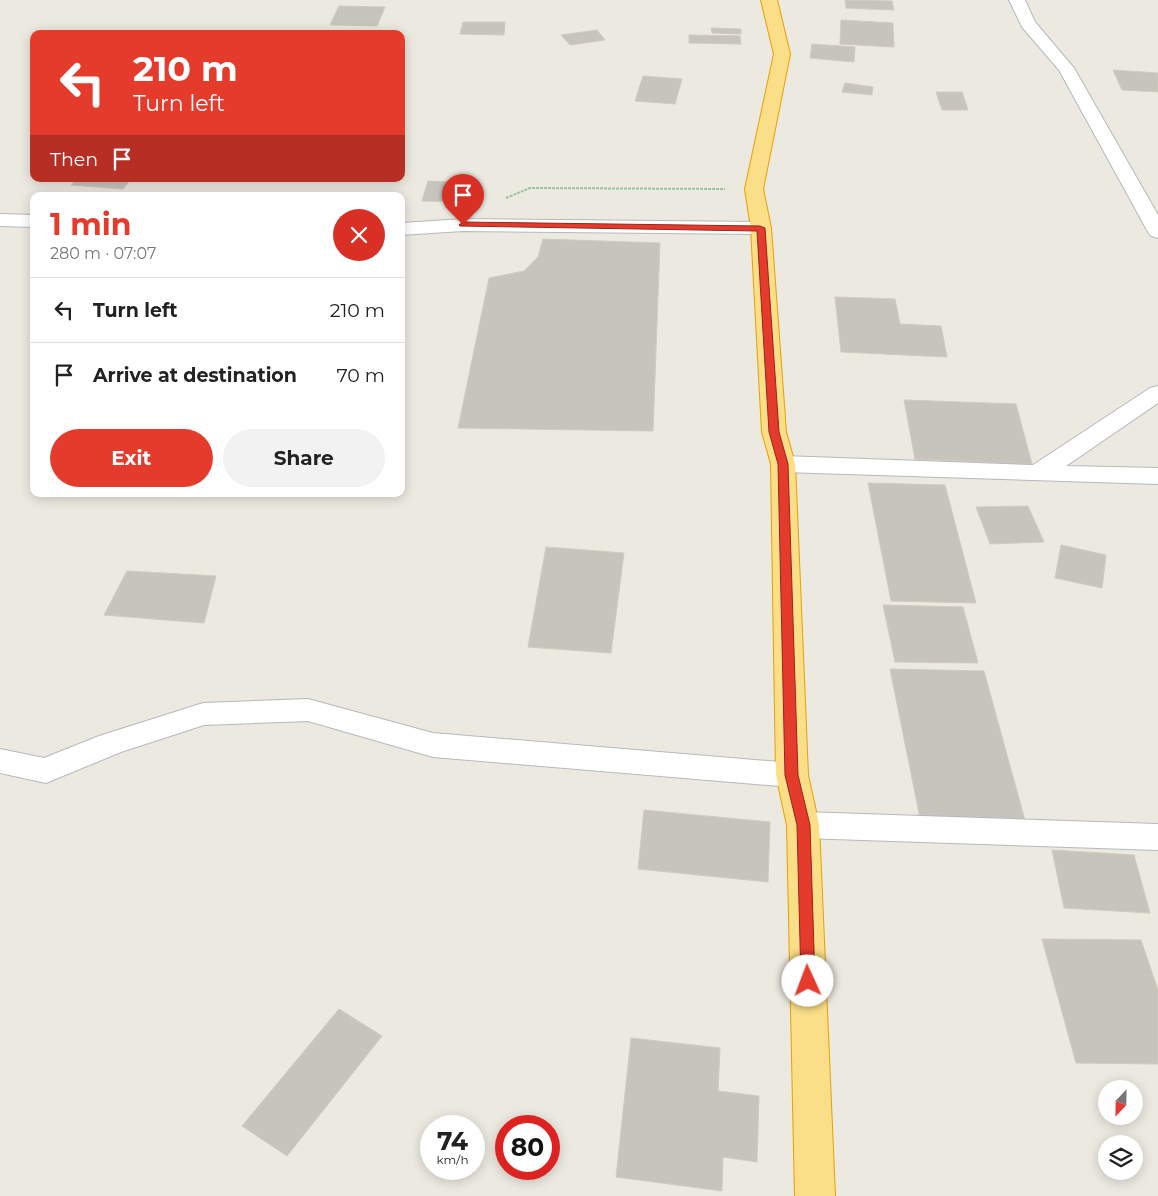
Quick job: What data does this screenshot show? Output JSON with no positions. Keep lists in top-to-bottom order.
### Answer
{
  "north": "bottom",
  "page": {
    "turn": ["210 m", "Turn left"],
    "then": "Then",
    "heading": ["1 min", "280 m · 07:07"],
    "list": [
      {
        "name": "Turn left",
        "value": "210 m"
      },
      {
        "name": "Arrive at destination",
        "value": "70 m"
      }
    ],
    "buttons": ["Exit", "Share"],
    "speed": "74 km/h",
    "limit": "80"
  }
}
